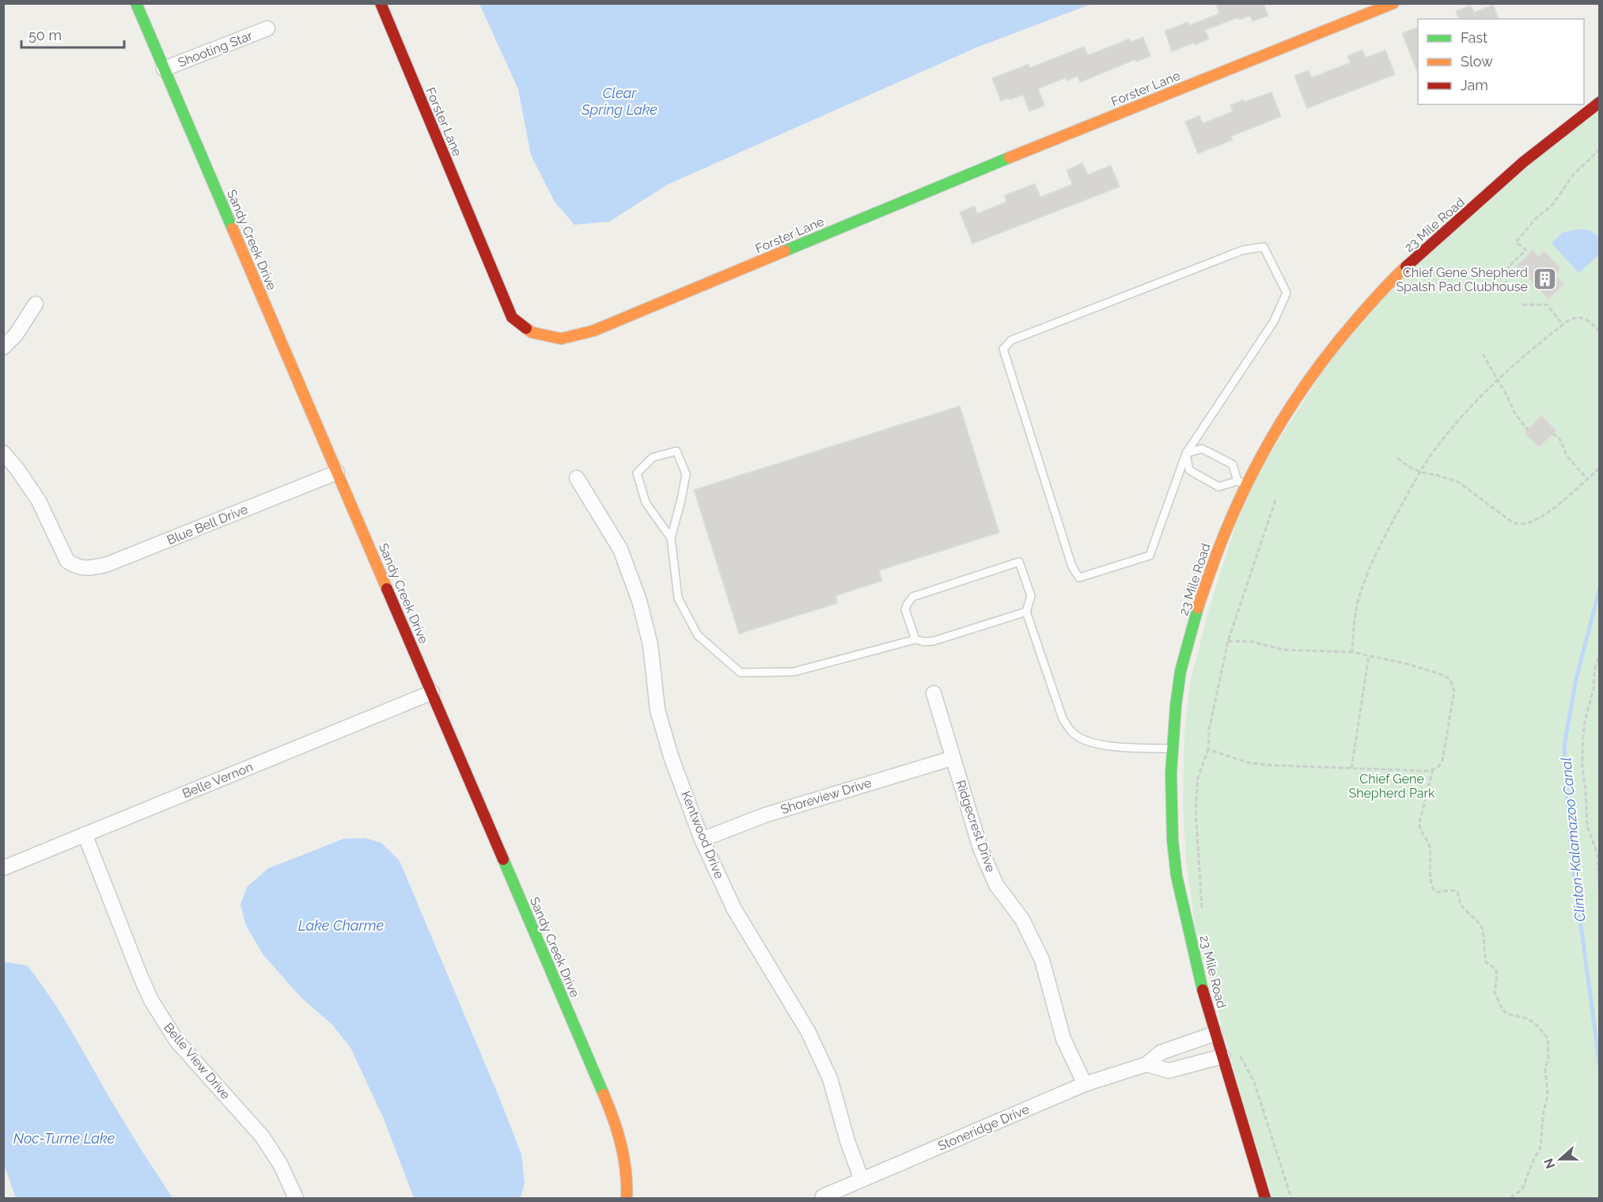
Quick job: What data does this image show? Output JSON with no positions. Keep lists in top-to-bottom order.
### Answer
{
  "streets": {
    "street": [
      "Shooting Star",
      "Forster Lane",
      "23 Mile Road",
      "Sandy Creek Drive",
      "Blue Bell Drive",
      "Belle Vernon",
      "Shoreview Drive",
      "Ridgecrest Drive",
      "Kentwood Drive",
      "Belle View Drive",
      "Stoneridge Drive"
    ]
  },
  "crossings": [
    ["Shooting Star", "Sandy Creek Drive"],
    ["23 Mile Road", "Stoneridge Drive"],
    ["Sandy Creek Drive", "Blue Bell Drive"],
    ["Sandy Creek Drive", "Belle Vernon"],
    ["Belle Vernon", "Belle View Drive"],
    ["Shoreview Drive", "Ridgecrest Drive"],
    ["Shoreview Drive", "Kentwood Drive"],
    ["Ridgecrest Drive", "Stoneridge Drive"],
    ["Kentwood Drive", "Stoneridge Drive"]
  ],
  "water": [
    "Clear Spring Lake",
    "Clinton-Kalamazoo Canal",
    "Lake Charme",
    "Noc-Turne Lake"
  ],
  "parks": ["Chief Gene Shepherd Park"],
  "places": {
    "building": ["Chief Gene Shepherd Spalsh Pad Clubhouse"]
  },
  "legend": ["Fast", "Slow", "Jam"],
  "scale_bar": "50 m",
  "north": "left"
}
